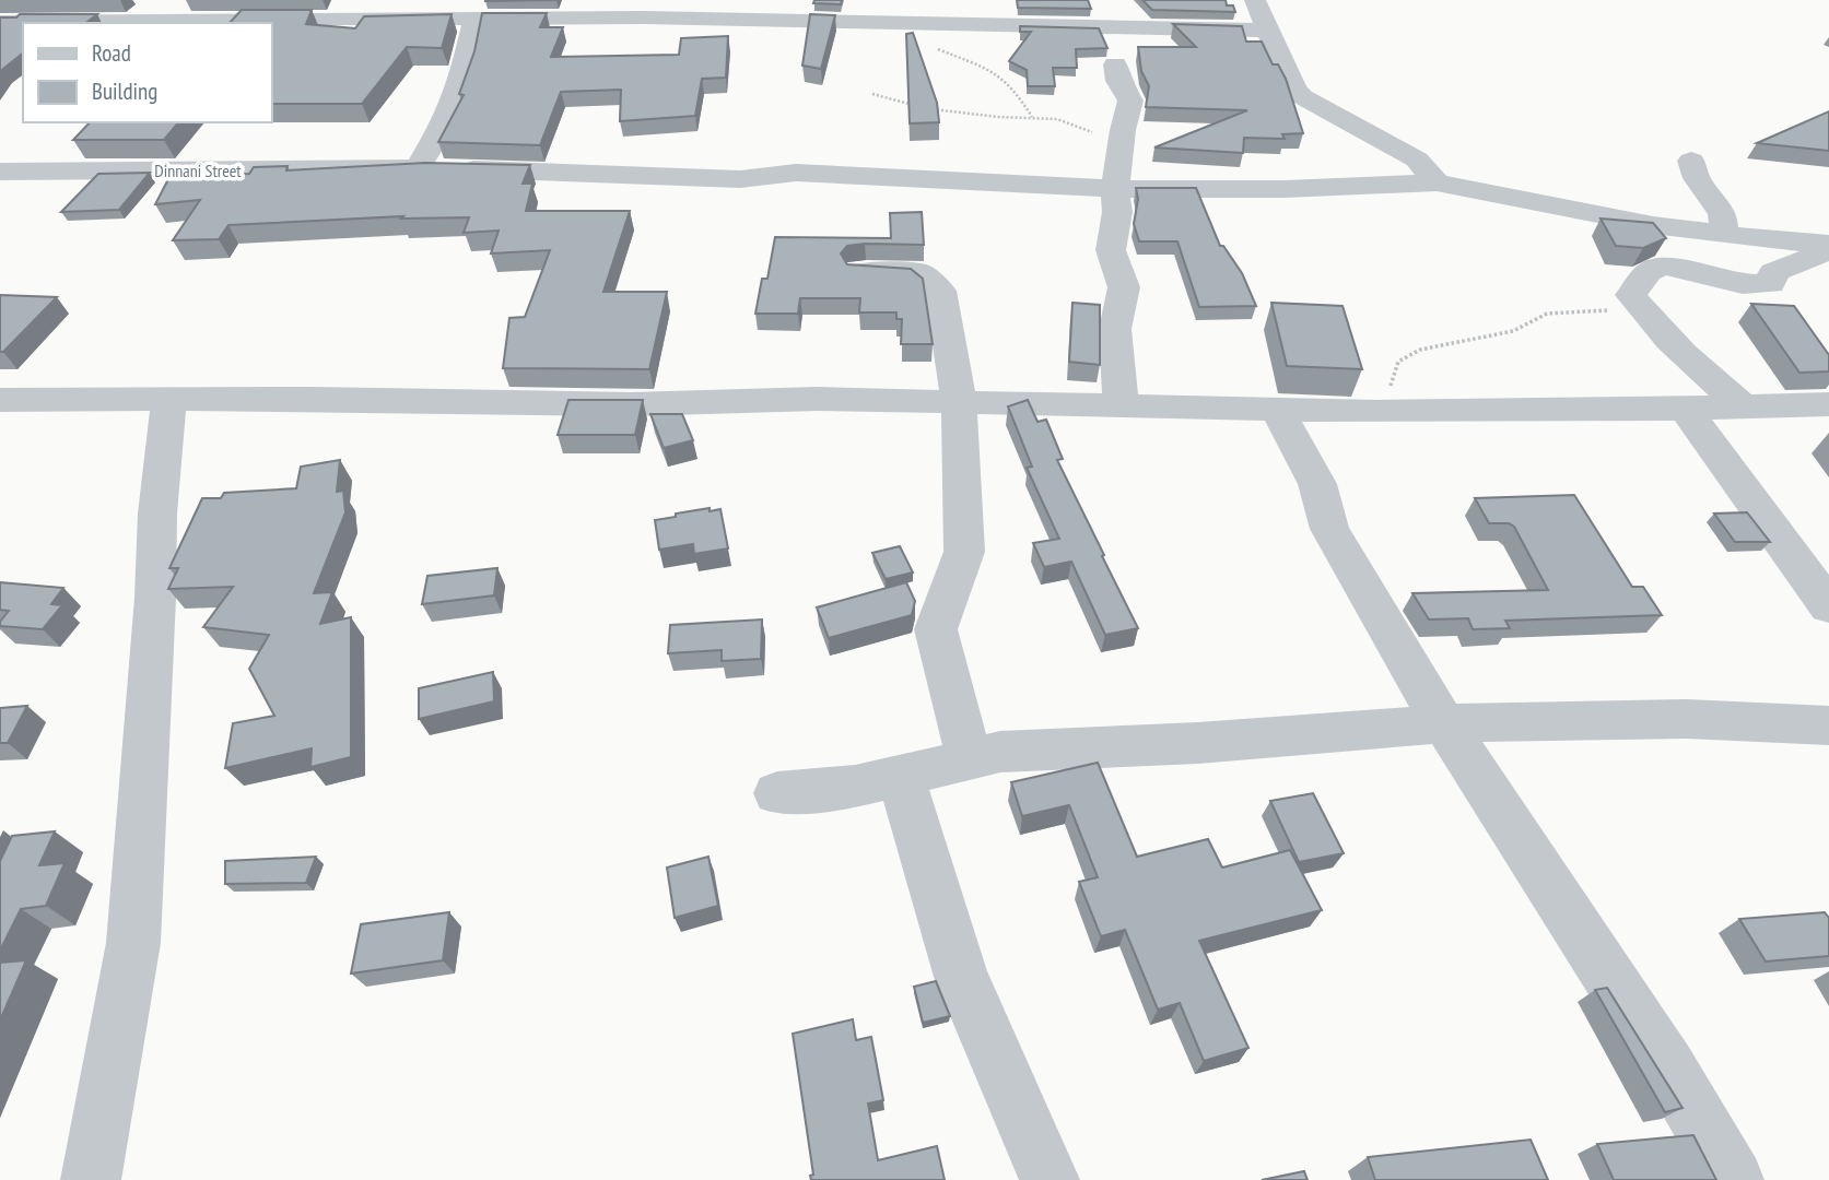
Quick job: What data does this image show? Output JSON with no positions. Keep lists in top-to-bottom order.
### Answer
{
  "streets": {
    "street": ["Dinnani Street"]
  },
  "legend": ["Road", "Building"]
}
